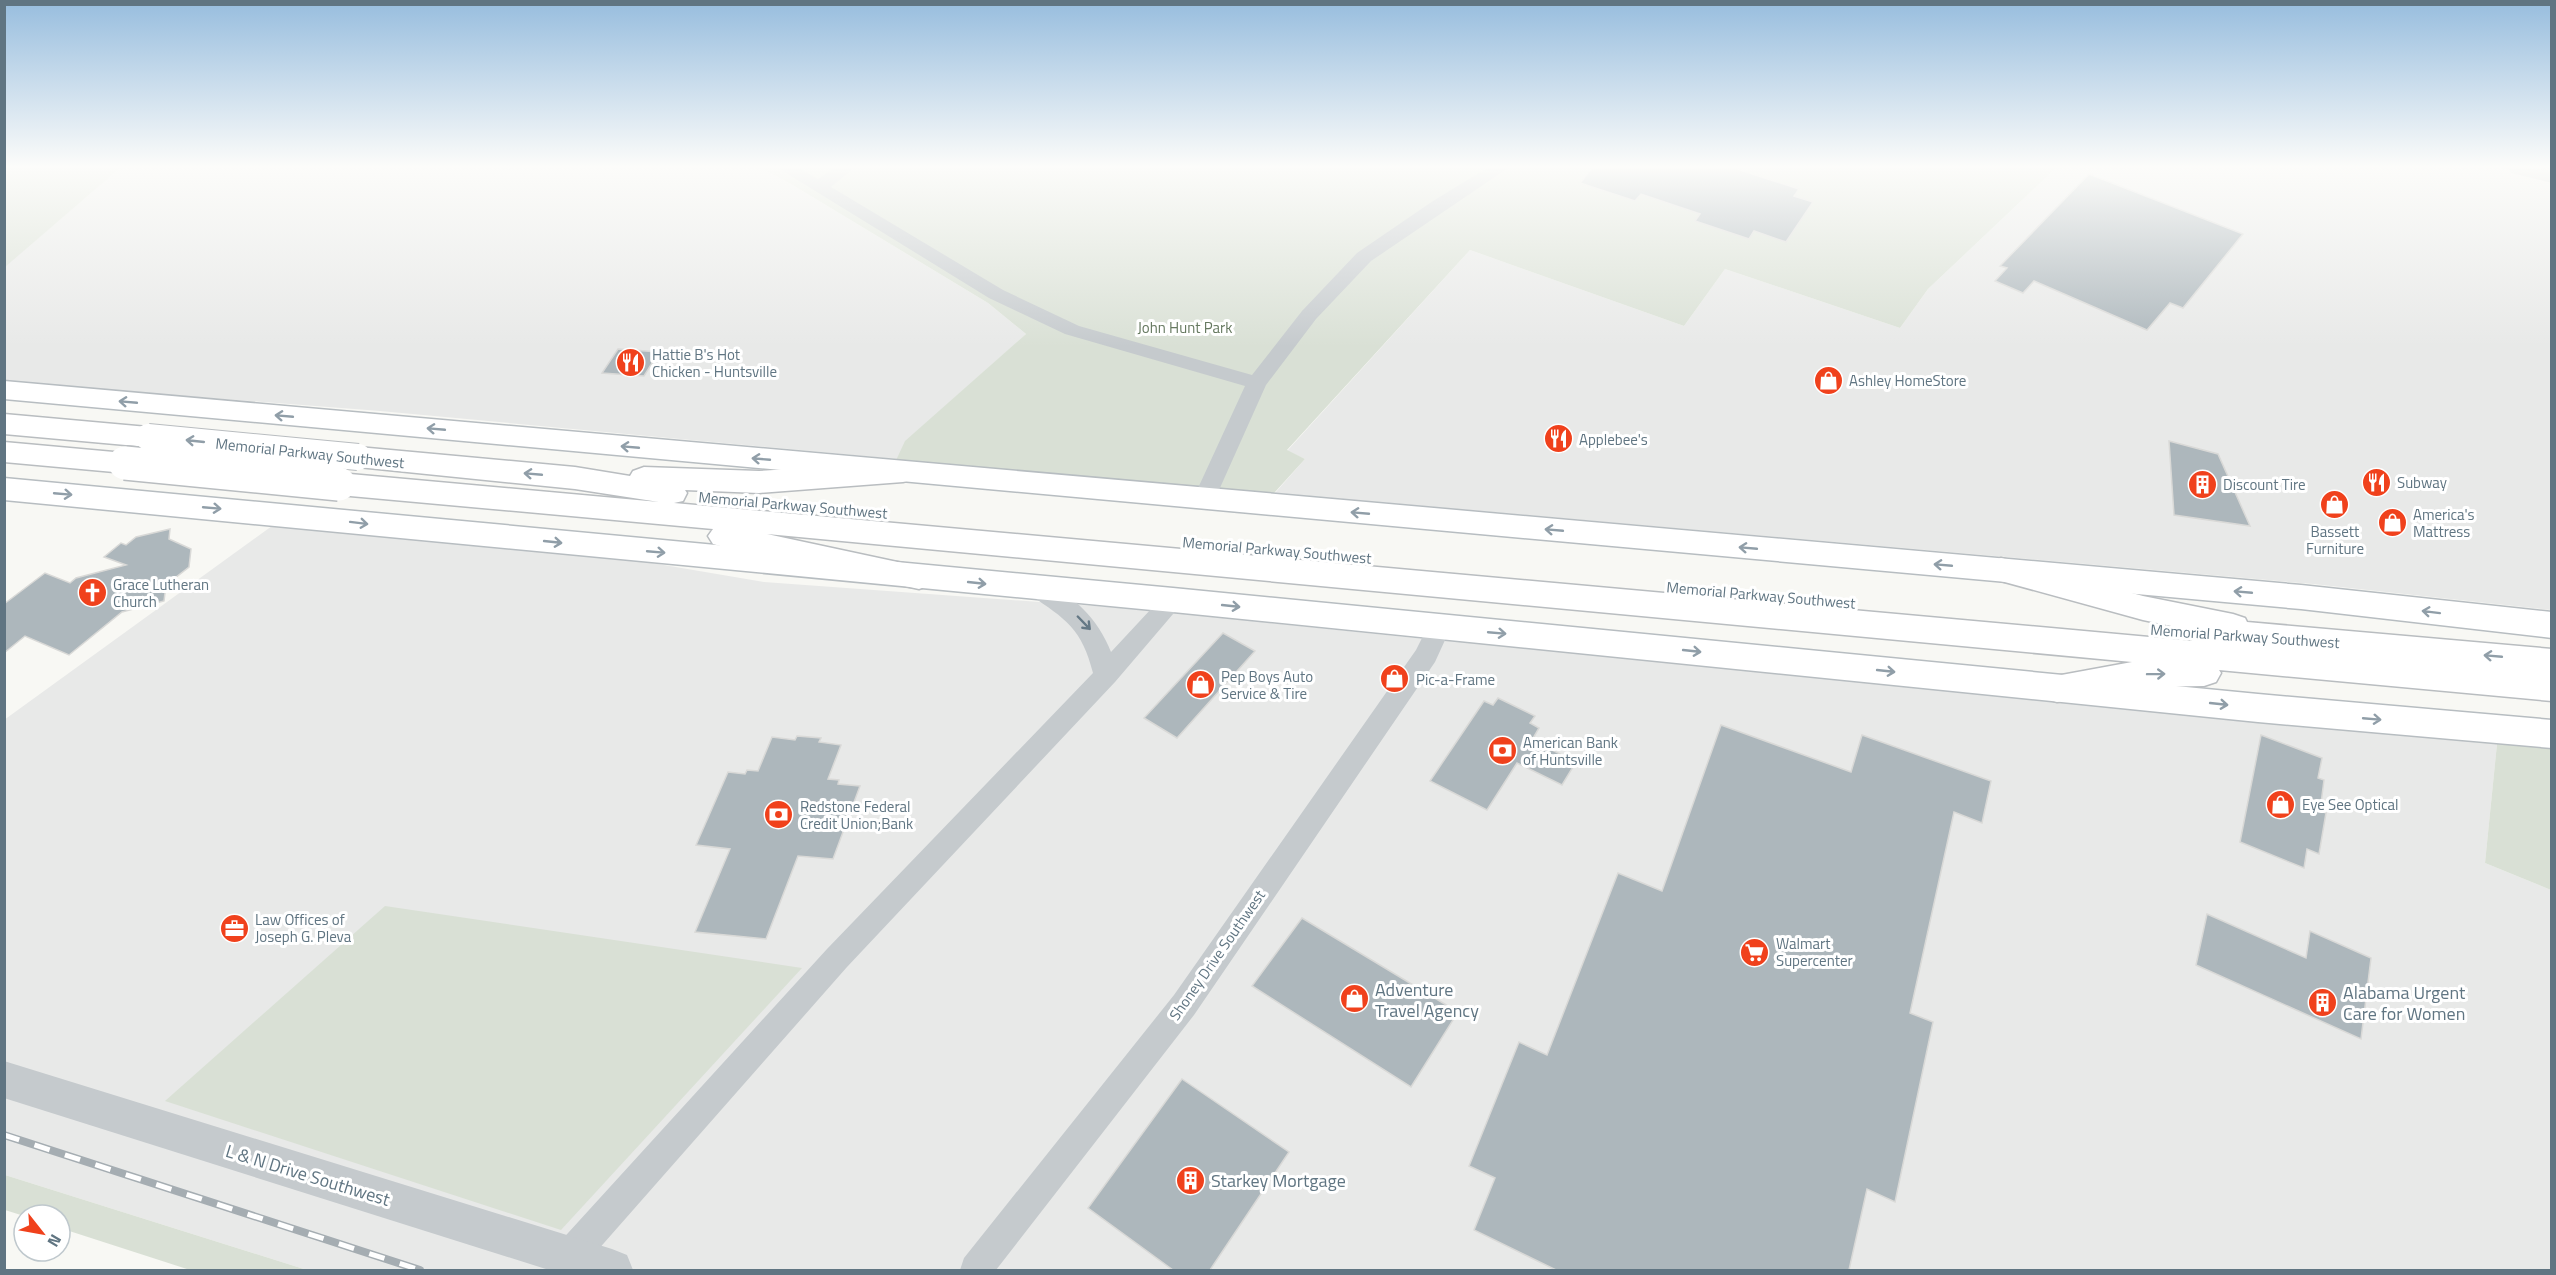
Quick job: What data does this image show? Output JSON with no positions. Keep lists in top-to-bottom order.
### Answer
{
  "streets": {
    "main road": ["Memorial Parkway Southwest"],
    "street": ["Shoney Drive Southwest", "L & N Drive Southwest"]
  },
  "parks": ["John Hunt Park"],
  "places": {
    "restaurant": ["Hattie B's Hot Chicken - Huntsville", "Applebee's", "Subway"],
    "shop": [
      "Ashley HomeStore",
      "Bassett Furniture",
      "America's Mattress",
      "Pic-a-Frame",
      "Pep Boys Auto Service & Tire",
      "Eye See Optical",
      "Adventure Travel Agency"
    ],
    "building": ["Discount Tire", "Alabama Urgent Care for Women", "Starkey Mortgage"],
    "church": ["Grace Lutheran Church"],
    "bank": ["American Bank of Huntsville", "Redstone Federal Credit Union;Bank"],
    "office": ["Law Offices of Joseph G. Pleva"],
    "supermarket": ["Walmart Supercenter"]
  },
  "north": "bottom right"
}
